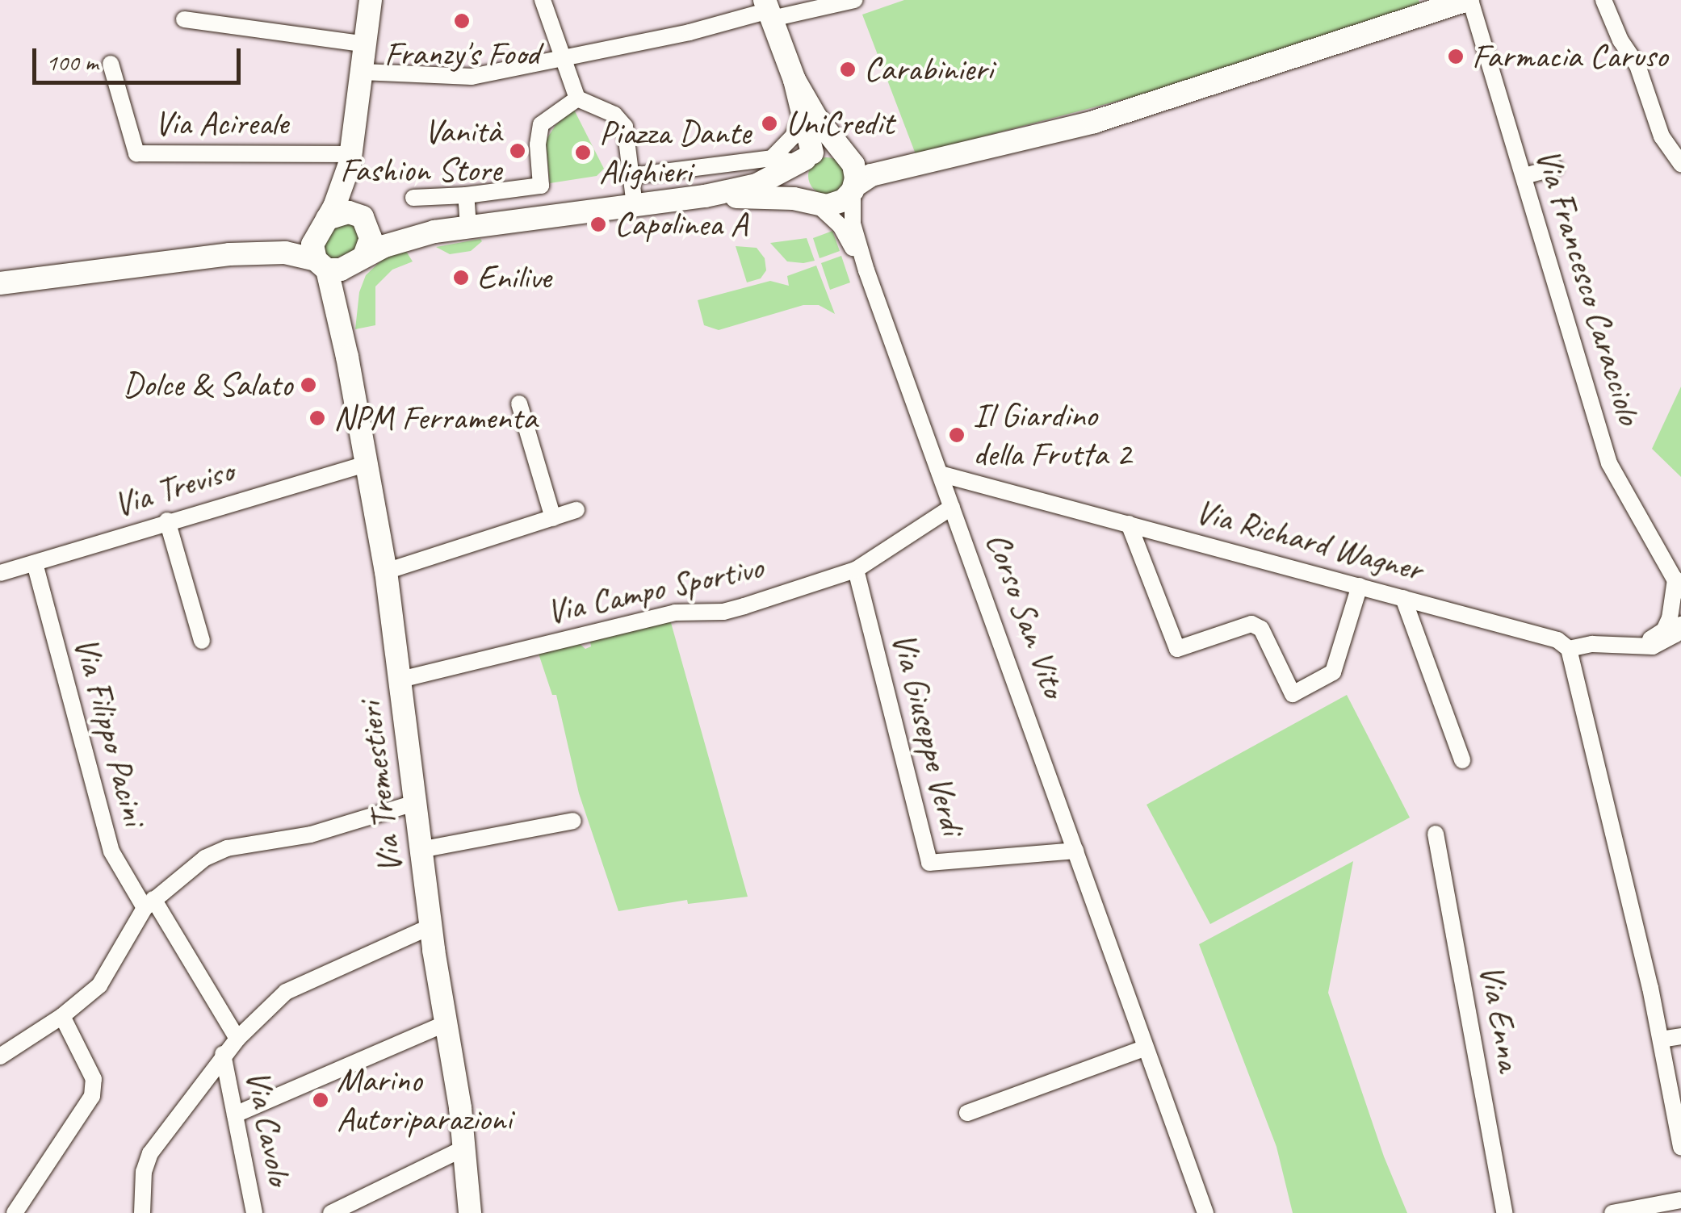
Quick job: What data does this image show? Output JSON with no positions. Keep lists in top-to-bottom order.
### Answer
{
  "streets": {
    "main road": ["Via Tremestieri"],
    "street": [
      "Via Acireale",
      "Via Francesco Caracciolo",
      "Via Treviso",
      "Via Richard Wagner",
      "Via Campo Sportivo",
      "Corso San Vito",
      "Via Filippo Pacini",
      "Via Giuseppe Verdi",
      "Via Enna",
      "Via Cavolo"
    ]
  },
  "crossings": [
    ["Via Treviso", "Via Filippo Pacini"],
    ["Via Treviso", "Via Tremestieri"],
    ["Via Richard Wagner", "Corso San Vito"],
    ["Via Campo Sportivo", "Corso San Vito"],
    ["Via Campo Sportivo", "Via Giuseppe Verdi"],
    ["Via Campo Sportivo", "Via Tremestieri"],
    ["Corso San Vito", "Via Giuseppe Verdi"],
    ["Via Tremestieri", "Via Cavolo"]
  ],
  "places": [
    "Franzy's Food",
    "Farmacia Caruso",
    "Carabinieri",
    "UniCredit",
    "Vanità Fashion Store",
    "Piazza Dante Alighieri",
    "Capolinea A",
    "Enilive",
    "Dolce & Salato",
    "NPM Ferramenta",
    "Il Giardino della Frutta 2",
    "Marino Autoriparazioni"
  ],
  "scale_bar": "100 m"
}
